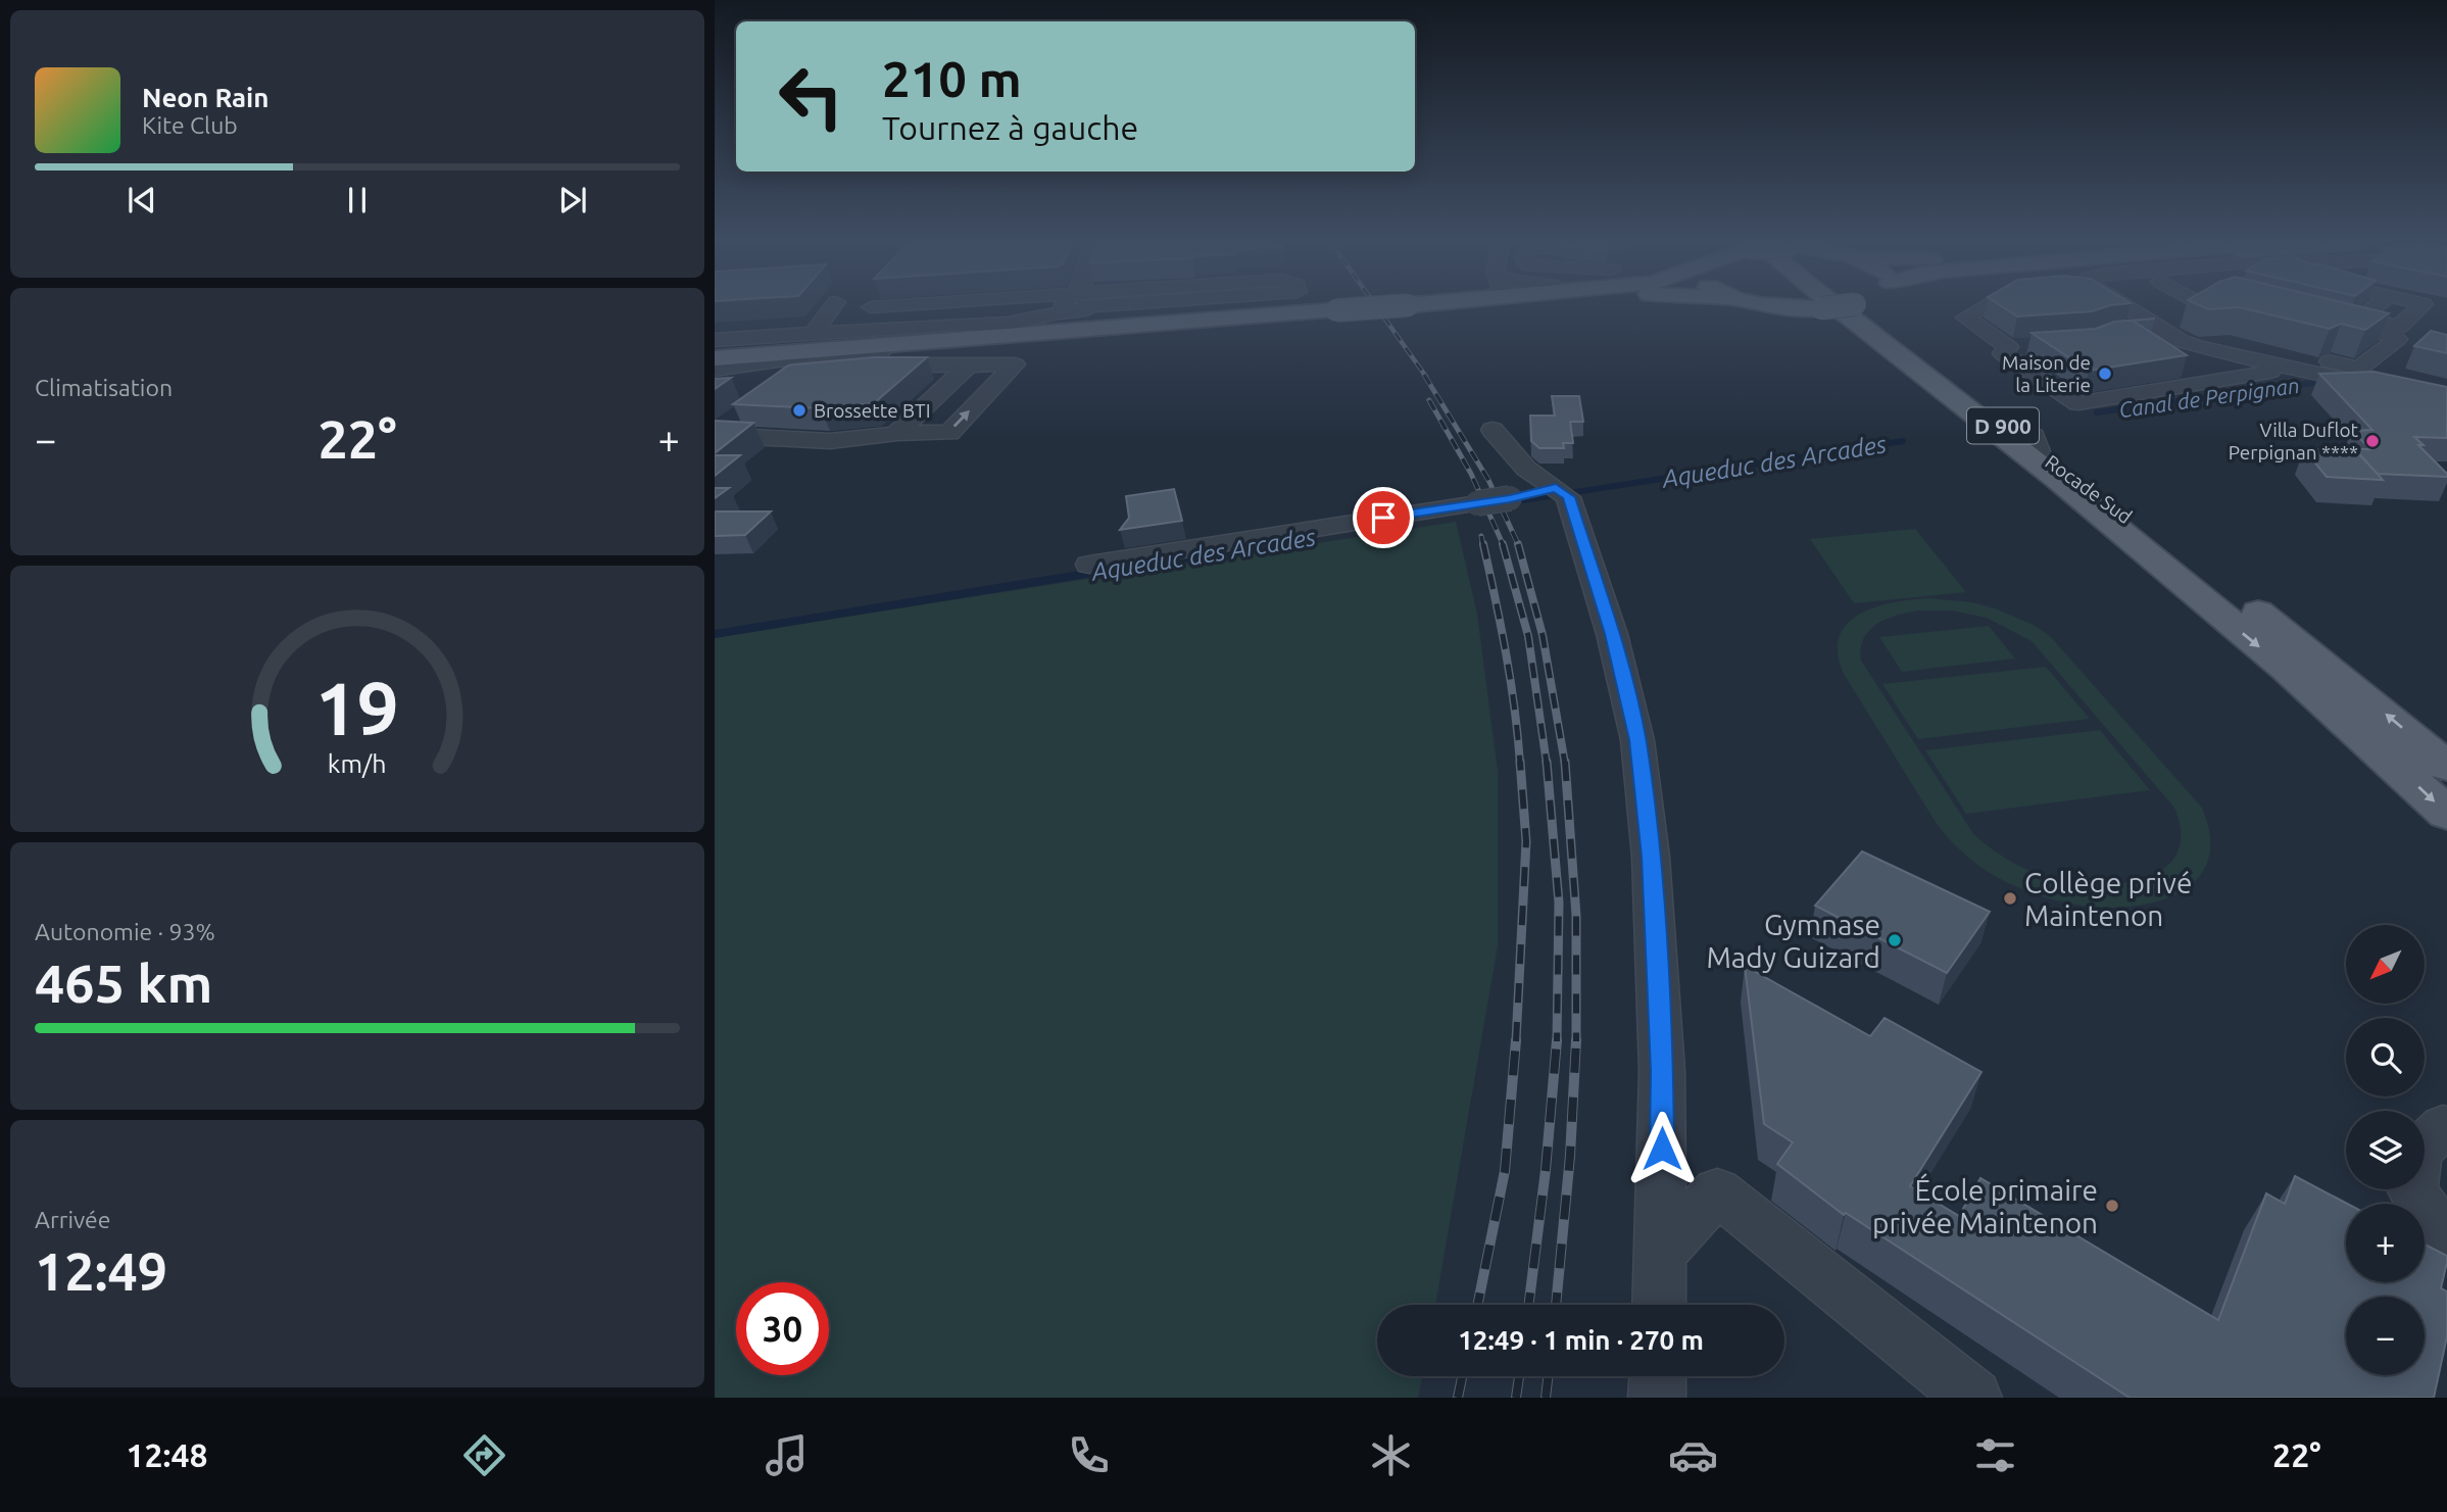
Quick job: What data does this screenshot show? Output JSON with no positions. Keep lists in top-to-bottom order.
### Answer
{
  "streets": {
    "main road": ["D 900", "Rocade Sud"]
  },
  "water": ["Canal de Perpignan", "Aqueduc des Arcades"],
  "places": [
    "Maison de la Literie",
    "Brossette BTI",
    "Villa Duflot Perpignan ****",
    "Collège privé Maintenon",
    "Gymnase Mady Guizard",
    "École primaire privée Maintenon"
  ],
  "north": "bottom left",
  "page": {
    "turn": ["210 m", "Tournez à gauche"],
    "song": ["Neon Rain", "Kite Club"],
    "tile": [
      "Climatisation",
      ["Autonomie · 93%", "465 km"],
      ["Arrivée", "12:49"]
    ],
    "heat": ["−", "22°", "+"],
    "map_buttons": ["+", "−"],
    "limit": "30",
    "trip": "12:49 · 1 min · 270 m",
    "tabs": ["12:48", "22°"],
    "gauge": ["19", "km/h"]
  }
}
